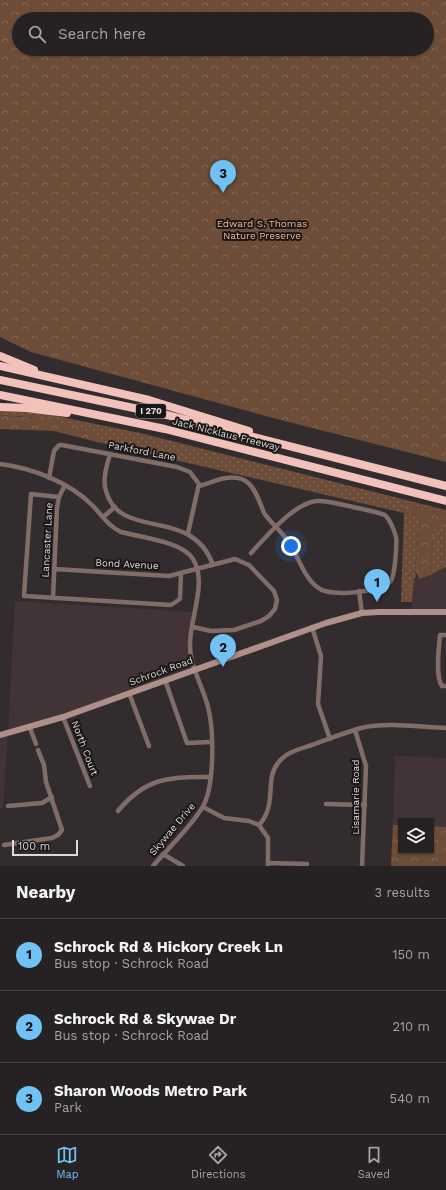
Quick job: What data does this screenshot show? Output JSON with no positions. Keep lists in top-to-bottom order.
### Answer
{
  "streets": {
    "highway": ["I 270", "Jack Nicklaus Freeway"],
    "main road": ["Schrock Road"],
    "street": [
      "Parkford Lane",
      "Lancaster Lane",
      "Bond Avenue",
      "North Court",
      "Lisamarie Road",
      "Skywae Drive"
    ]
  },
  "crossings": [
    ["Lancaster Lane", "Bond Avenue"],
    ["Bond Avenue", "Skywae Drive"],
    ["Schrock Road", "North Court"],
    ["Schrock Road", "Skywae Drive"]
  ],
  "parks": ["Edward S. Thomas Nature Preserve"],
  "scale_bar": "100 m",
  "page": {
    "search": "Search here",
    "pins": ["3", "1", "2"],
    "scale": "100 m",
    "heading": ["Nearby", "3 results"],
    "list": [
      {
        "mark": "1",
        "name": "Schrock Rd & Hickory Creek Ln",
        "note": "Bus stop · Schrock Road",
        "value": "150 m"
      },
      {
        "mark": "2",
        "name": "Schrock Rd & Skywae Dr",
        "note": "Bus stop · Schrock Road",
        "value": "210 m"
      },
      {
        "mark": "3",
        "name": "Sharon Woods Metro Park",
        "note": "Park",
        "value": "540 m"
      }
    ],
    "nav": ["Map", "Directions", "Saved"]
  }
}
